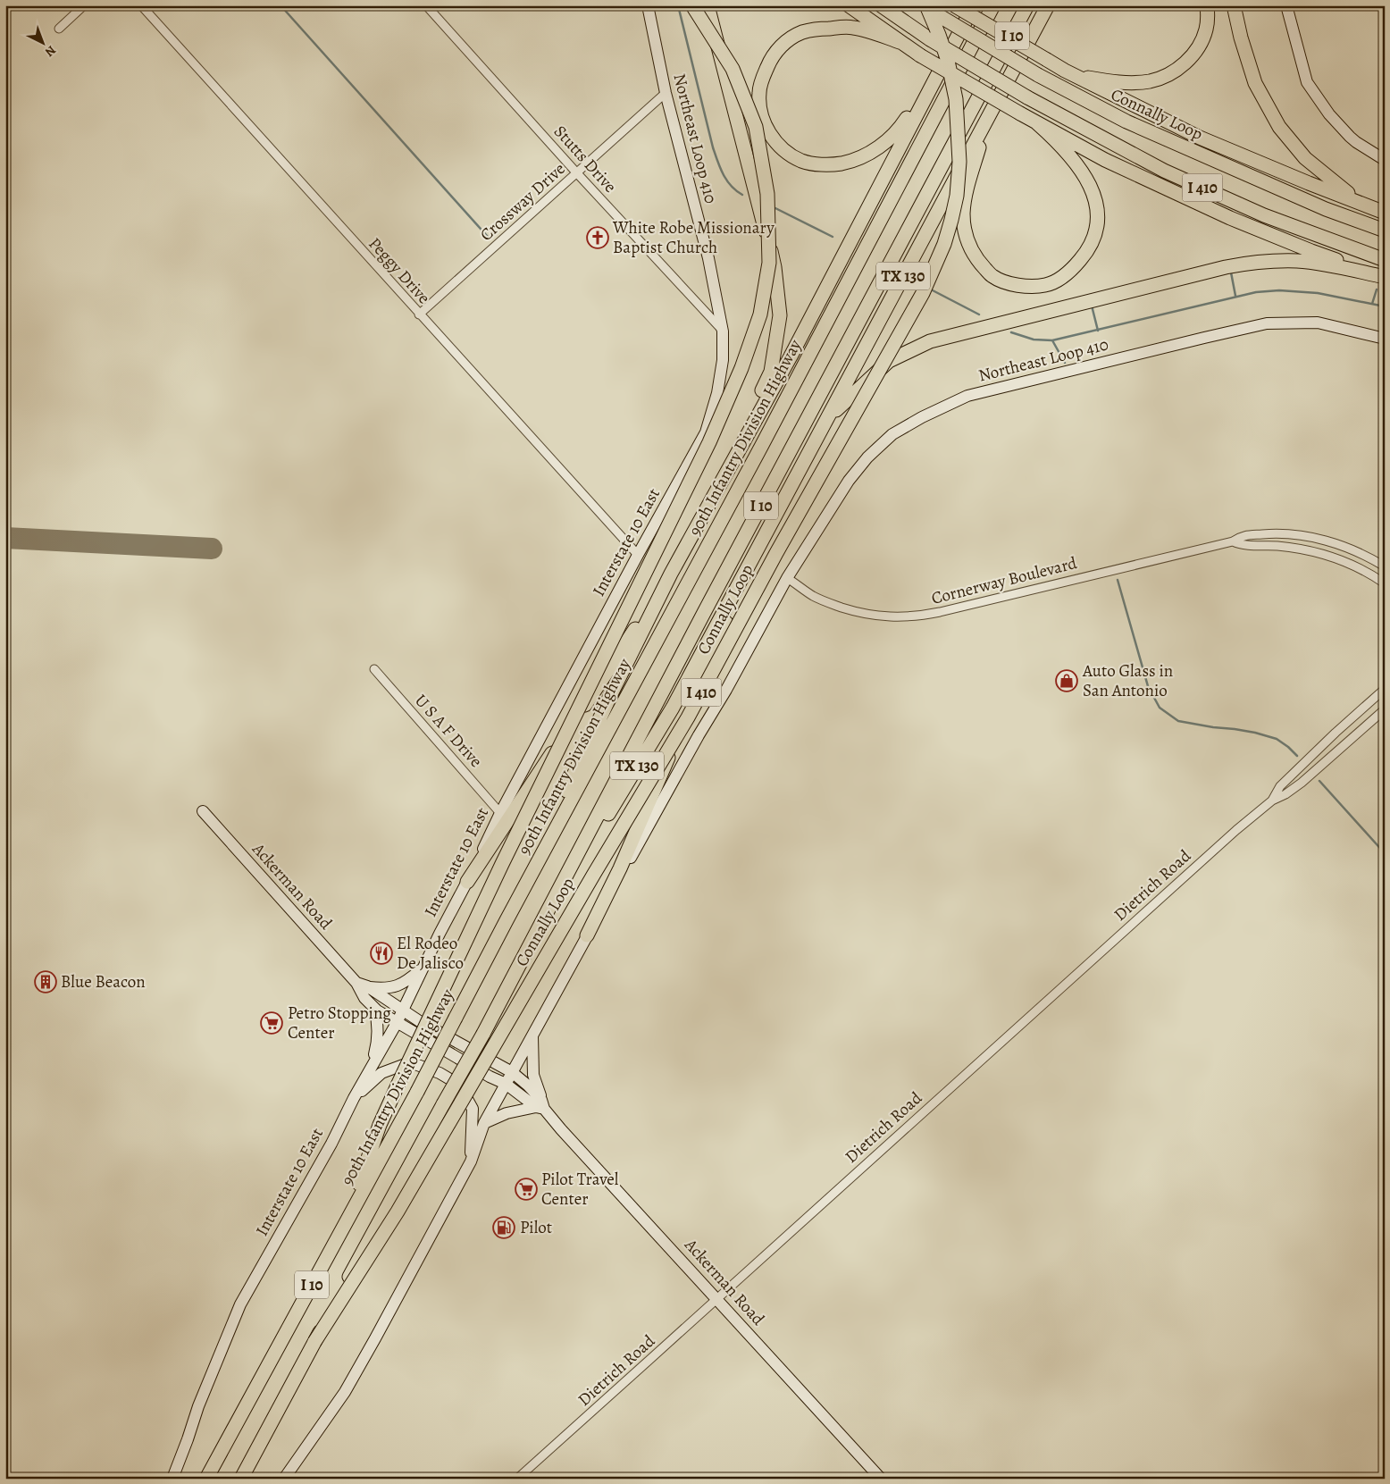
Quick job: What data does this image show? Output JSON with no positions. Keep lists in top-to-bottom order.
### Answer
{
  "streets": {
    "highway": [
      "I 10",
      "Connally Loop",
      "I 410",
      "TX 130",
      "90th Infantry Division Highway"
    ],
    "main road": ["Northeast Loop 410", "Interstate 10 East", "Ackerman Road"],
    "street": [
      "Stutts Drive",
      "Crossway Drive",
      "Peggy Drive",
      "Cornerway Boulevard",
      "U S A F Drive",
      "Dietrich Road"
    ]
  },
  "crossings": [
    ["I 10", "Connally Loop"],
    ["I 10", "TX 130"],
    ["Northeast Loop 410", "Stutts Drive"],
    ["Northeast Loop 410", "Crossway Drive"],
    ["Northeast Loop 410", "Interstate 10 East"],
    ["Northeast Loop 410", "Cornerway Boulevard"],
    ["Stutts Drive", "Crossway Drive"],
    ["Stutts Drive", "Interstate 10 East"],
    ["Crossway Drive", "Peggy Drive"],
    ["Peggy Drive", "Interstate 10 East"],
    ["TX 130", "90th Infantry Division Highway"],
    ["Interstate 10 East", "U S A F Drive"],
    ["Interstate 10 East", "Ackerman Road"],
    ["Dietrich Road", "Ackerman Road"]
  ],
  "places": {
    "church": ["White Robe Missionary Baptist Church"],
    "shop": ["Auto Glass in San Antonio"],
    "restaurant": ["El Rodeo De Jalisco"],
    "building": ["Blue Beacon"],
    "supermarket": ["Petro Stopping Center", "Pilot Travel Center"],
    "fuel station": ["Pilot"]
  },
  "north": "bottom right"
}
